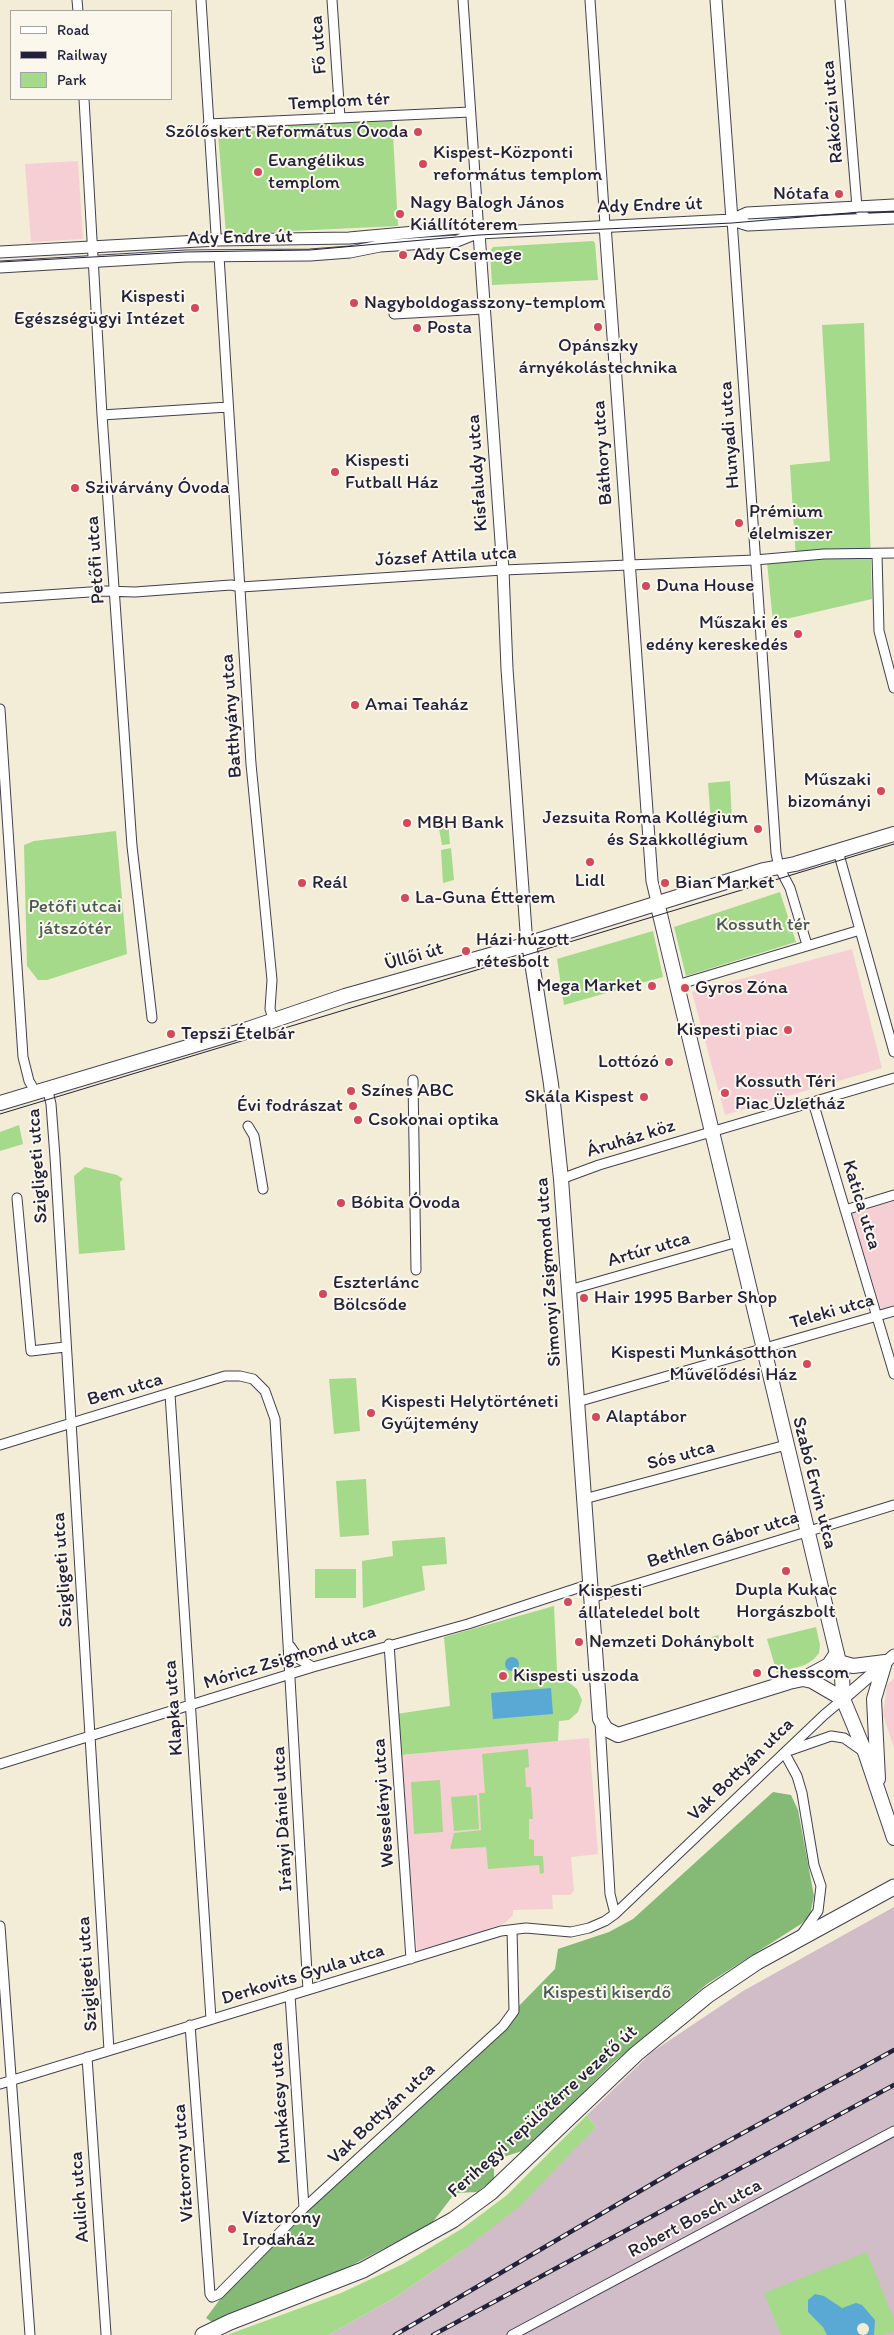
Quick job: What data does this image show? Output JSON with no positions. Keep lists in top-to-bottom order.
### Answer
{
  "streets": {
    "main road": [
      "Üllői út",
      "Simonyi Zsigmond utca",
      "Szabó Ervin utca",
      "Ferihegyi repülőtérre vezető út"
    ],
    "street": [
      "Fő utca",
      "Templom tér",
      "Rákóczi utca",
      "Ady Endre út",
      "Hunyadi utca",
      "Báthory utca",
      "Kisfaludy utca",
      "József Attila utca",
      "Petőfi utca",
      "Batthyány utca",
      "Áruház köz",
      "Szigligeti utca",
      "Katica utca",
      "Artúr utca",
      "Teleki utca",
      "Bem utca",
      "Sós utca",
      "Bethlen Gábor utca",
      "Móricz Zsigmond utca",
      "Klapka utca",
      "Vak Bottyán utca",
      "Wesselényi utca",
      "Irányi Dániel utca",
      "Derkovits Gyula utca",
      "Munkácsy utca",
      "Víztorony utca",
      "Aulich utca",
      "Robert Bosch utca"
    ]
  },
  "crossings": [
    ["Fő utca", "Templom tér"],
    ["Templom tér", "Kisfaludy utca"],
    ["Rákóczi utca", "Ady Endre út"],
    ["Ady Endre út", "Hunyadi utca"],
    ["Ady Endre út", "Báthory utca"],
    ["Ady Endre út", "Kisfaludy utca"],
    ["Ady Endre út", "Petőfi utca"],
    ["Ady Endre út", "Batthyány utca"],
    ["Hunyadi utca", "József Attila utca"],
    ["Hunyadi utca", "Üllői út"],
    ["Báthory utca", "József Attila utca"],
    ["Báthory utca", "Üllői út"],
    ["Kisfaludy utca", "József Attila utca"],
    ["Kisfaludy utca", "Üllői út"],
    ["Kisfaludy utca", "Simonyi Zsigmond utca"],
    ["József Attila utca", "Petőfi utca"],
    ["József Attila utca", "Batthyány utca"],
    ["Batthyány utca", "Üllői út"],
    ["Üllői út", "Szigligeti utca"],
    ["Üllői út", "Simonyi Zsigmond utca"],
    ["Áruház köz", "Simonyi Zsigmond utca"],
    ["Áruház köz", "Szabó Ervin utca"],
    ["Szigligeti utca", "Bem utca"],
    ["Szigligeti utca", "Móricz Zsigmond utca"],
    ["Szigligeti utca", "Derkovits Gyula utca"],
    ["Katica utca", "Teleki utca"],
    ["Artúr utca", "Simonyi Zsigmond utca"],
    ["Artúr utca", "Szabó Ervin utca"],
    ["Simonyi Zsigmond utca", "Teleki utca"],
    ["Simonyi Zsigmond utca", "Sós utca"],
    ["Simonyi Zsigmond utca", "Bethlen Gábor utca"],
    ["Simonyi Zsigmond utca", "Móricz Zsigmond utca"],
    ["Simonyi Zsigmond utca", "Vak Bottyán utca"],
    ["Simonyi Zsigmond utca", "Derkovits Gyula utca"],
    ["Teleki utca", "Szabó Ervin utca"],
    ["Bem utca", "Klapka utca"],
    ["Bem utca", "Irányi Dániel utca"],
    ["Sós utca", "Szabó Ervin utca"],
    ["Szabó Ervin utca", "Bethlen Gábor utca"],
    ["Szabó Ervin utca", "Vak Bottyán utca"],
    ["Móricz Zsigmond utca", "Klapka utca"],
    ["Móricz Zsigmond utca", "Wesselényi utca"],
    ["Móricz Zsigmond utca", "Irányi Dániel utca"],
    ["Klapka utca", "Derkovits Gyula utca"],
    ["Vak Bottyán utca", "Derkovits Gyula utca"],
    ["Vak Bottyán utca", "Munkácsy utca"],
    ["Vak Bottyán utca", "Víztorony utca"],
    ["Wesselényi utca", "Derkovits Gyula utca"],
    ["Irányi Dániel utca", "Derkovits Gyula utca"],
    ["Derkovits Gyula utca", "Munkácsy utca"],
    ["Derkovits Gyula utca", "Víztorony utca"],
    ["Derkovits Gyula utca", "Aulich utca"]
  ],
  "parks": ["Petőfi utcai játszótér", "Kossuth tér", "Kispesti kiserdő"],
  "places": [
    "Szőlőskert Református Óvoda",
    "Kispest-Központi református templom",
    "Evangélikus templom",
    "Nótafa",
    "Nagy Balogh János Kiállítóterem",
    "Ady Csemege",
    "Nagyboldogasszony-templom",
    "Kispesti Egészségügyi Intézet",
    "Opánszky árnyékolástechnika",
    "Posta",
    "Kispesti Futball Ház",
    "Szivárvány Óvoda",
    "Prémium élelmiszer",
    "Duna House",
    "Műszaki és edény kereskedés",
    "Amai Teaház",
    "Műszaki bizományi",
    "MBH Bank",
    "Jezsuita Roma Kollégium és Szakkollégium",
    "Lidl",
    "Reál",
    "Bian Market",
    "La-Guna Étterem",
    "Házi húzott rétesbolt",
    "Mega Market",
    "Gyros Zóna",
    "Kispesti piac",
    "Tepszi Ételbár",
    "Lottózó",
    "Színes ABC",
    "Kossuth Téri Piac Üzletház",
    "Skála Kispest",
    "Évi fodrászat",
    "Csokonai optika",
    "Bóbita Óvoda",
    "Eszterlánc Bölcsőde",
    "Hair 1995 Barber Shop",
    "Kispesti Munkásotthon Művelődési Ház",
    "Kispesti Helytörténeti Gyűjtemény",
    "Alaptábor",
    "Dupla Kukac Horgászbolt",
    "Kispesti állateledel bolt",
    "Nemzeti Dohánybolt",
    "Chesscom",
    "Kispesti uszoda",
    "Víztorony Irodaház"
  ],
  "legend": ["Road", "Railway", "Park"]
}
